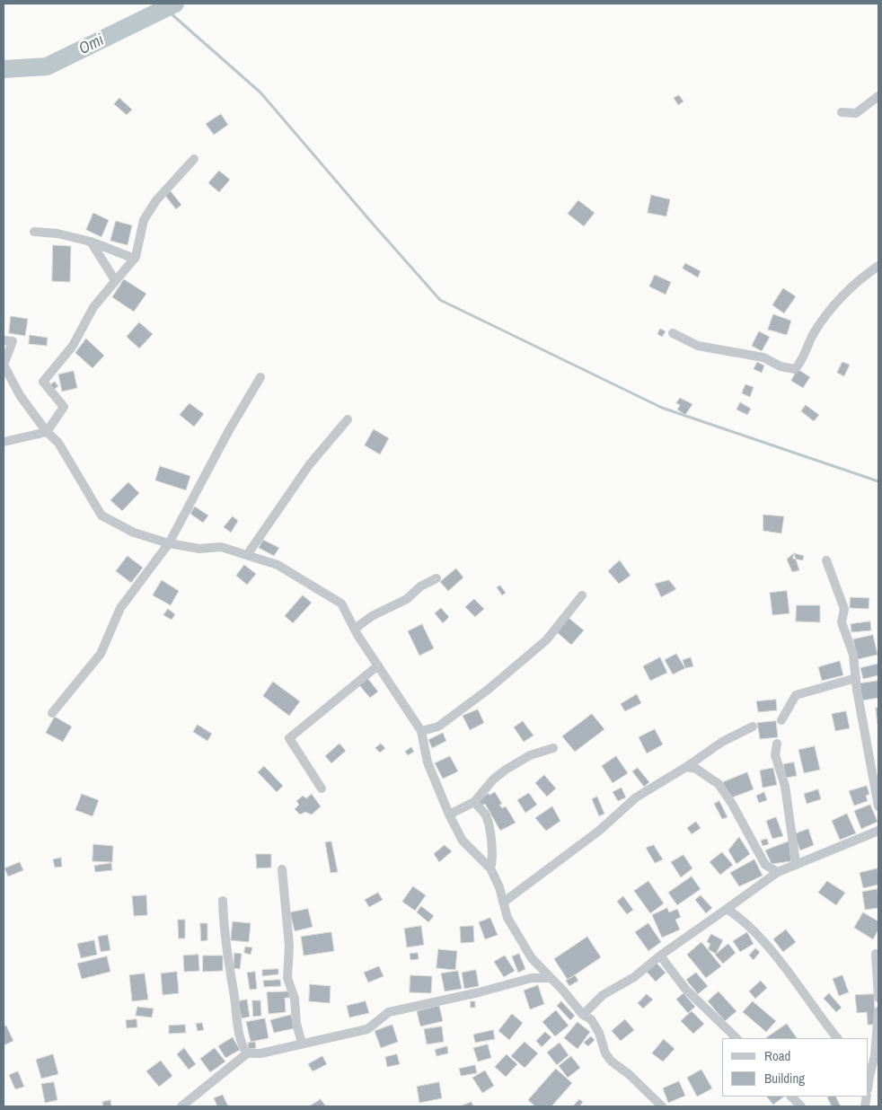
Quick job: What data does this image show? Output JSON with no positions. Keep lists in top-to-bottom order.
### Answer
{
  "water": ["Omi"],
  "legend": ["Road", "Building"]
}
